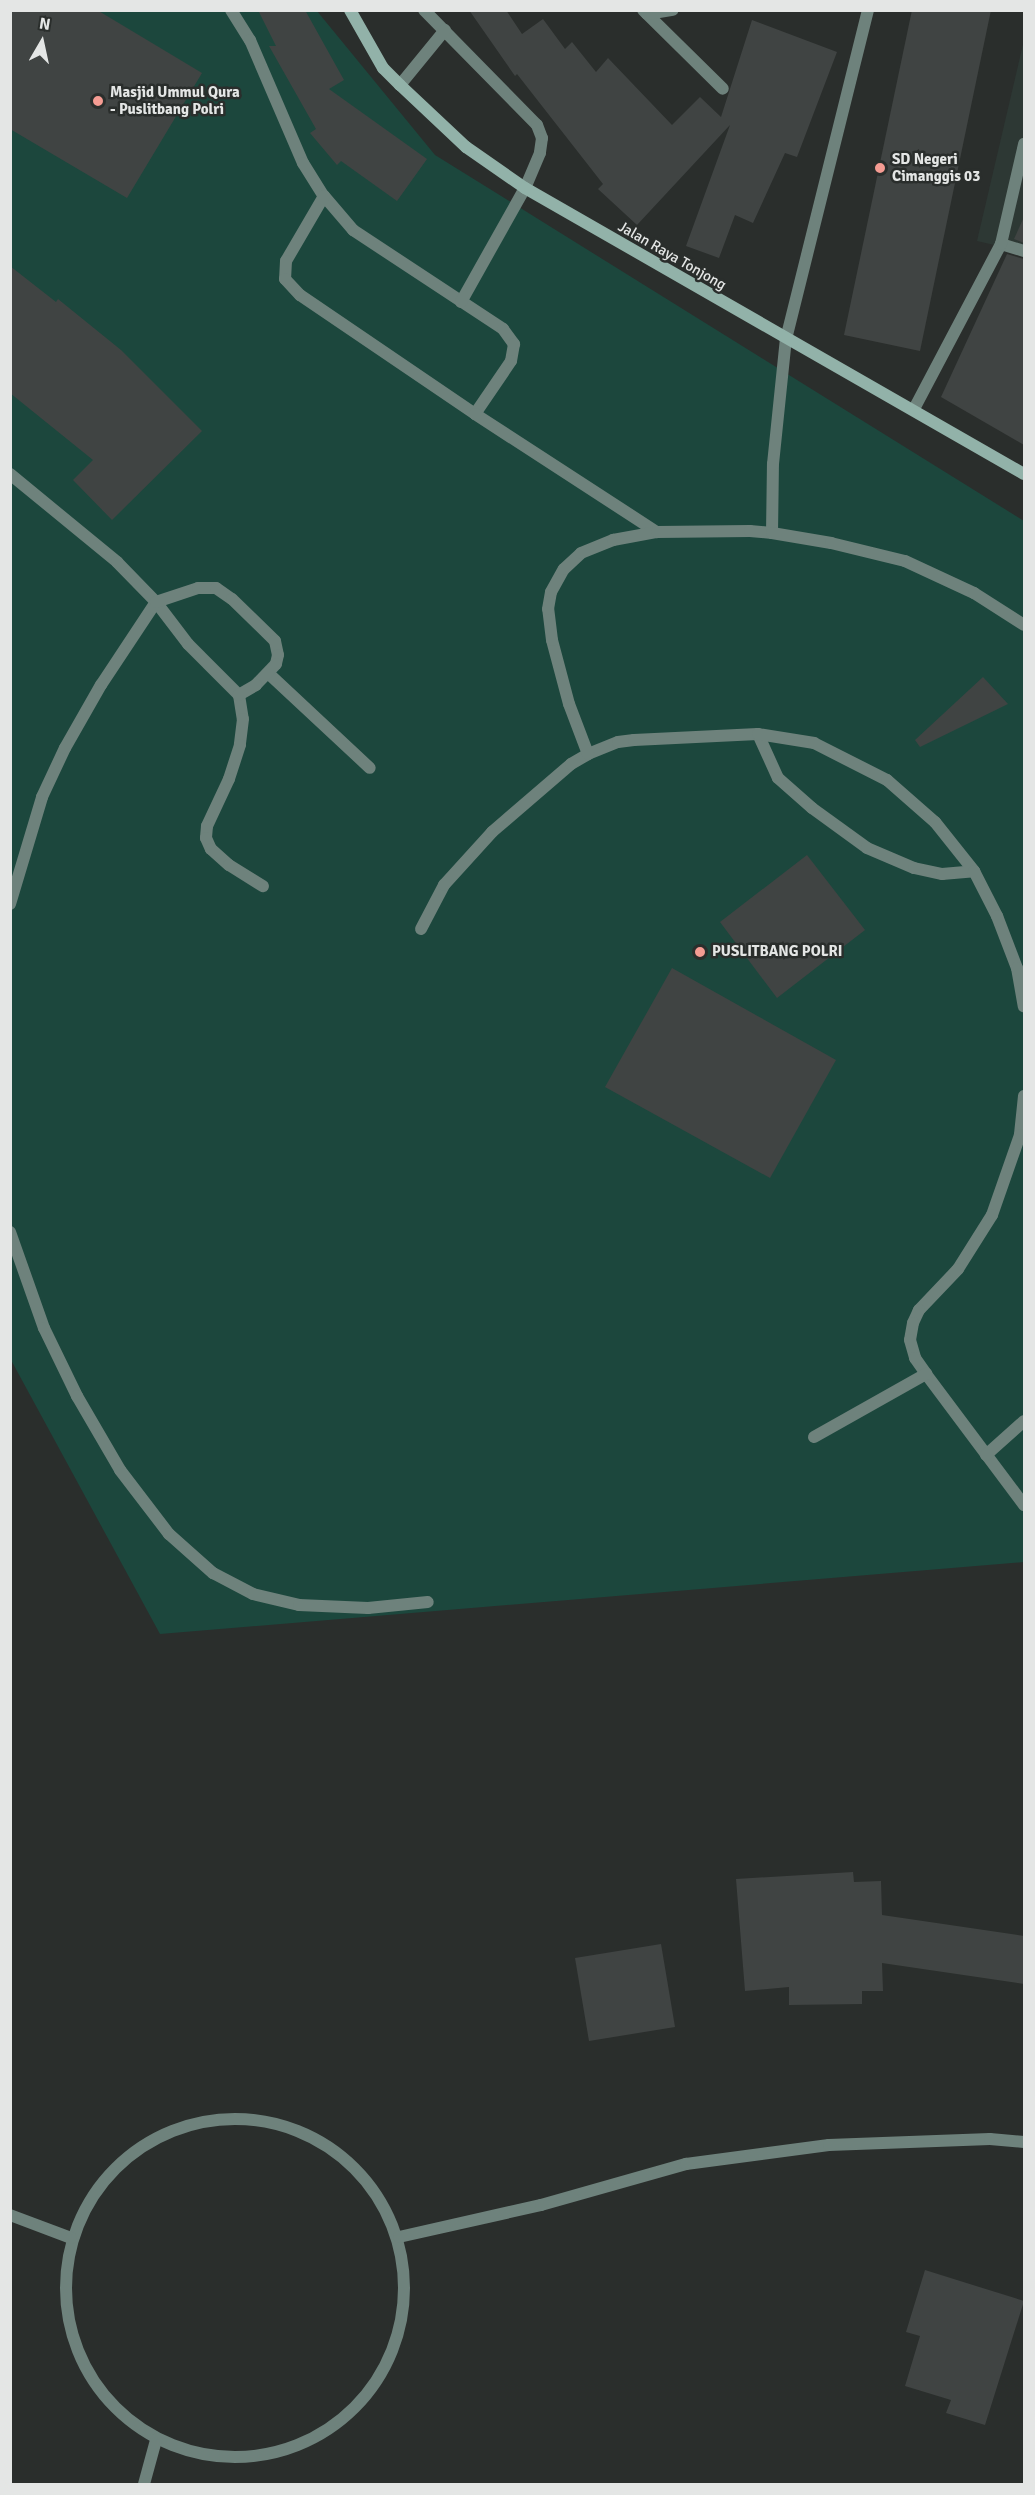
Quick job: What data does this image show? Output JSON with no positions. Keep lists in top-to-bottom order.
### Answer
{
  "streets": {
    "main road": ["Jalan Raya Tonjong"]
  },
  "places": ["Masjid Ummul Qura - Puslitbang Polri", "SD Negeri Cimanggis 03", "PUSLITBANG POLRI"],
  "north": "top"
}
